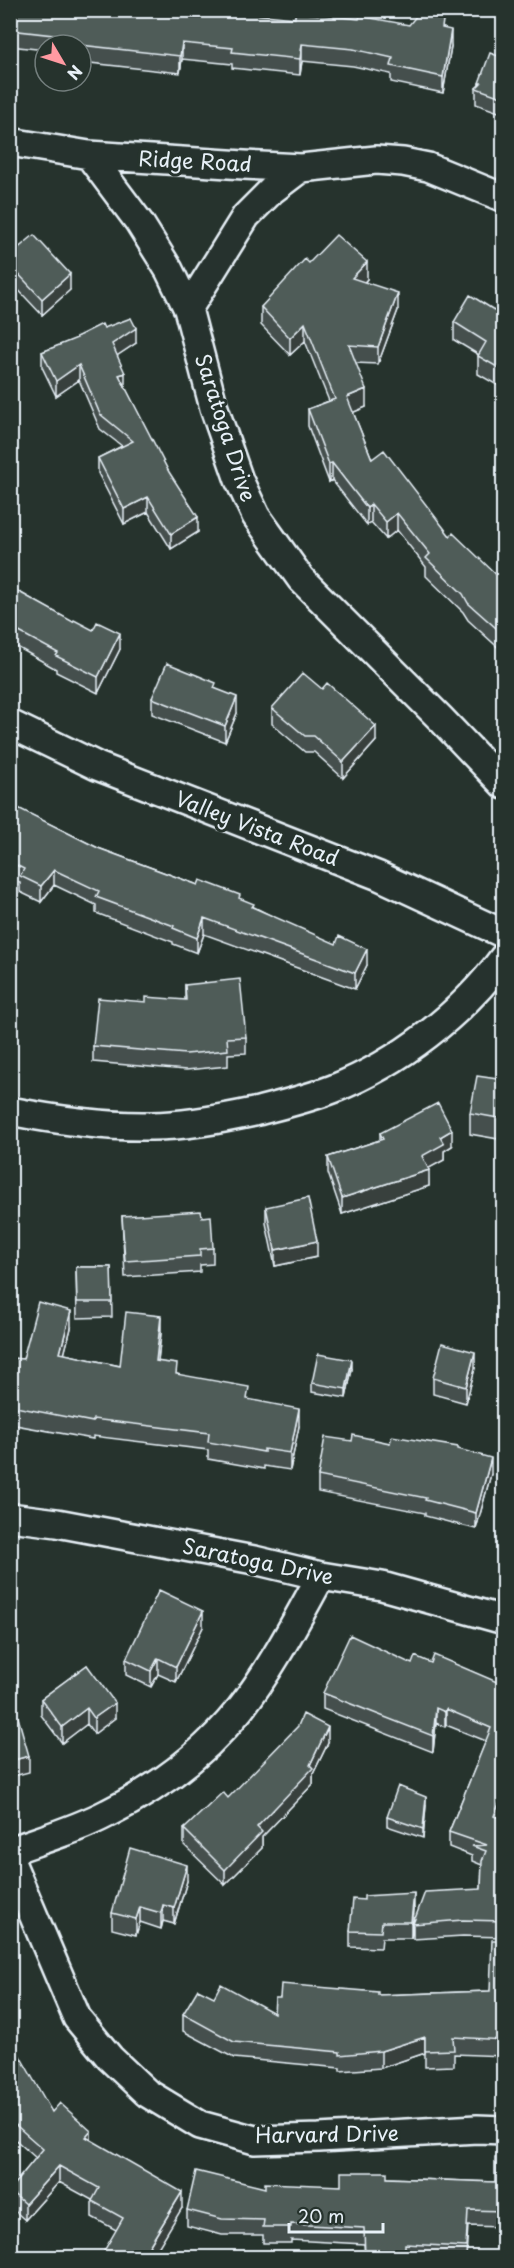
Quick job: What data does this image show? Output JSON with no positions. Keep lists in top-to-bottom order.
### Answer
{
  "streets": {
    "street": [
      "Ridge Road",
      "Saratoga Drive",
      "Valley Vista Road",
      "Harvard Drive"
    ]
  },
  "crossings": [
    ["Ridge Road", "Saratoga Drive"]
  ],
  "scale_bar": "20 m",
  "north": "bottom right"
}
